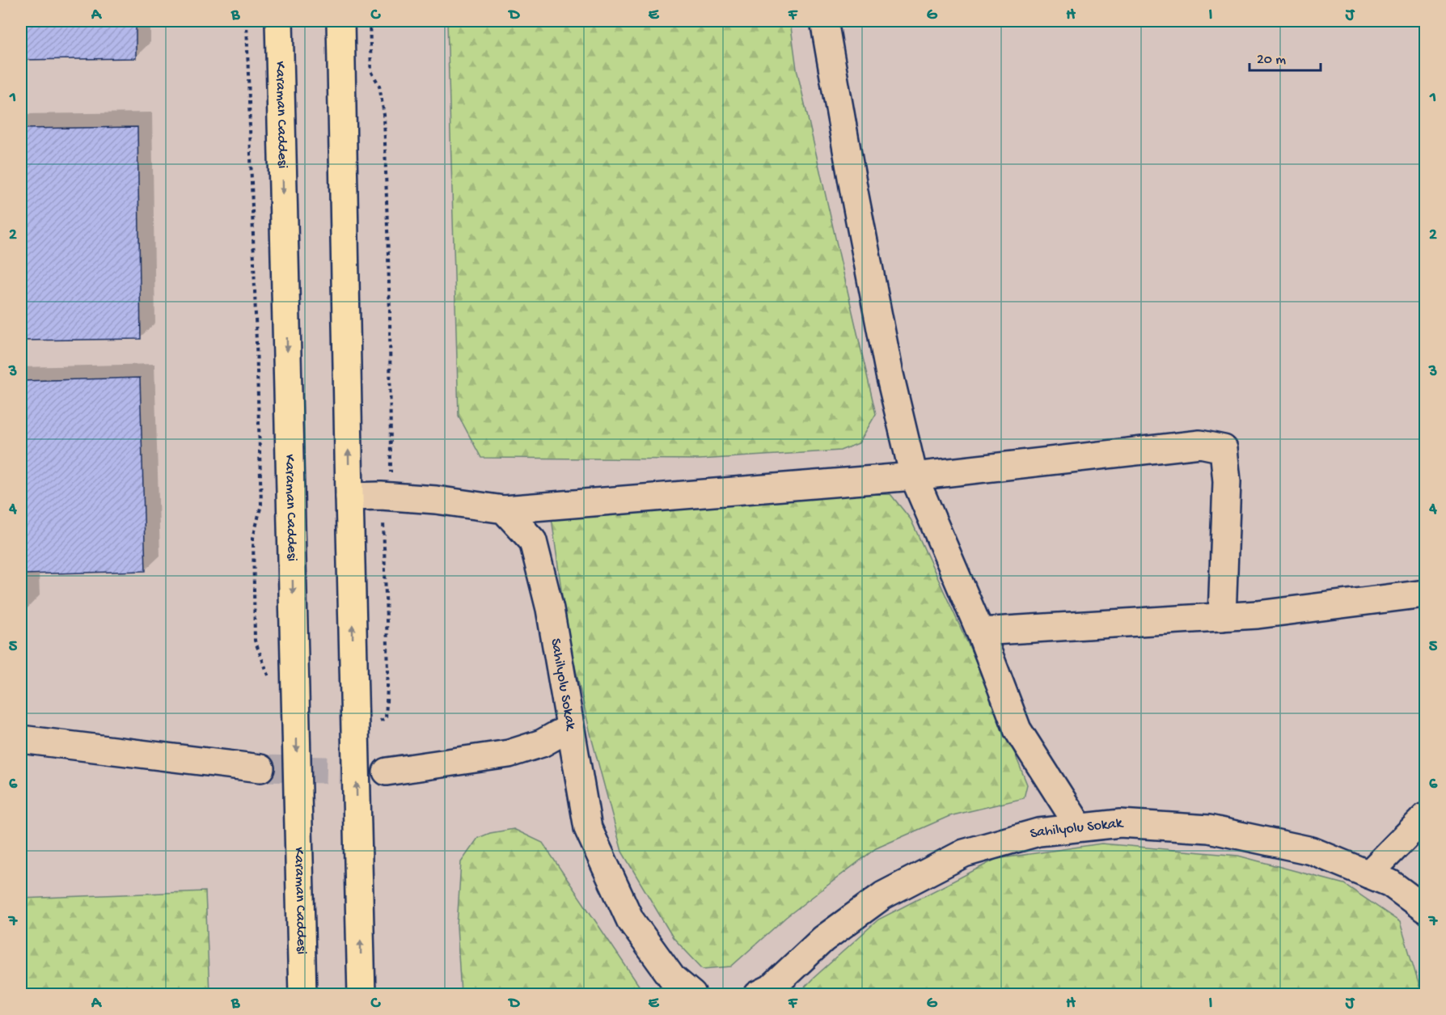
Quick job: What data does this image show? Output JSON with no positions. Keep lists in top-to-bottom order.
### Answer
{
  "streets": {
    "highway": ["Karaman Caddesi"],
    "street": ["Sahilyolu Sokak"]
  },
  "scale_bar": "20 m",
  "grid": {
    "columns": [
      "A",
      "B",
      "C",
      "D",
      "E",
      "F",
      "G",
      "H",
      "I",
      "J"
    ],
    "rows": [
      "1",
      "2",
      "3",
      "4",
      "5",
      "6",
      "7"
    ]
  }
}
